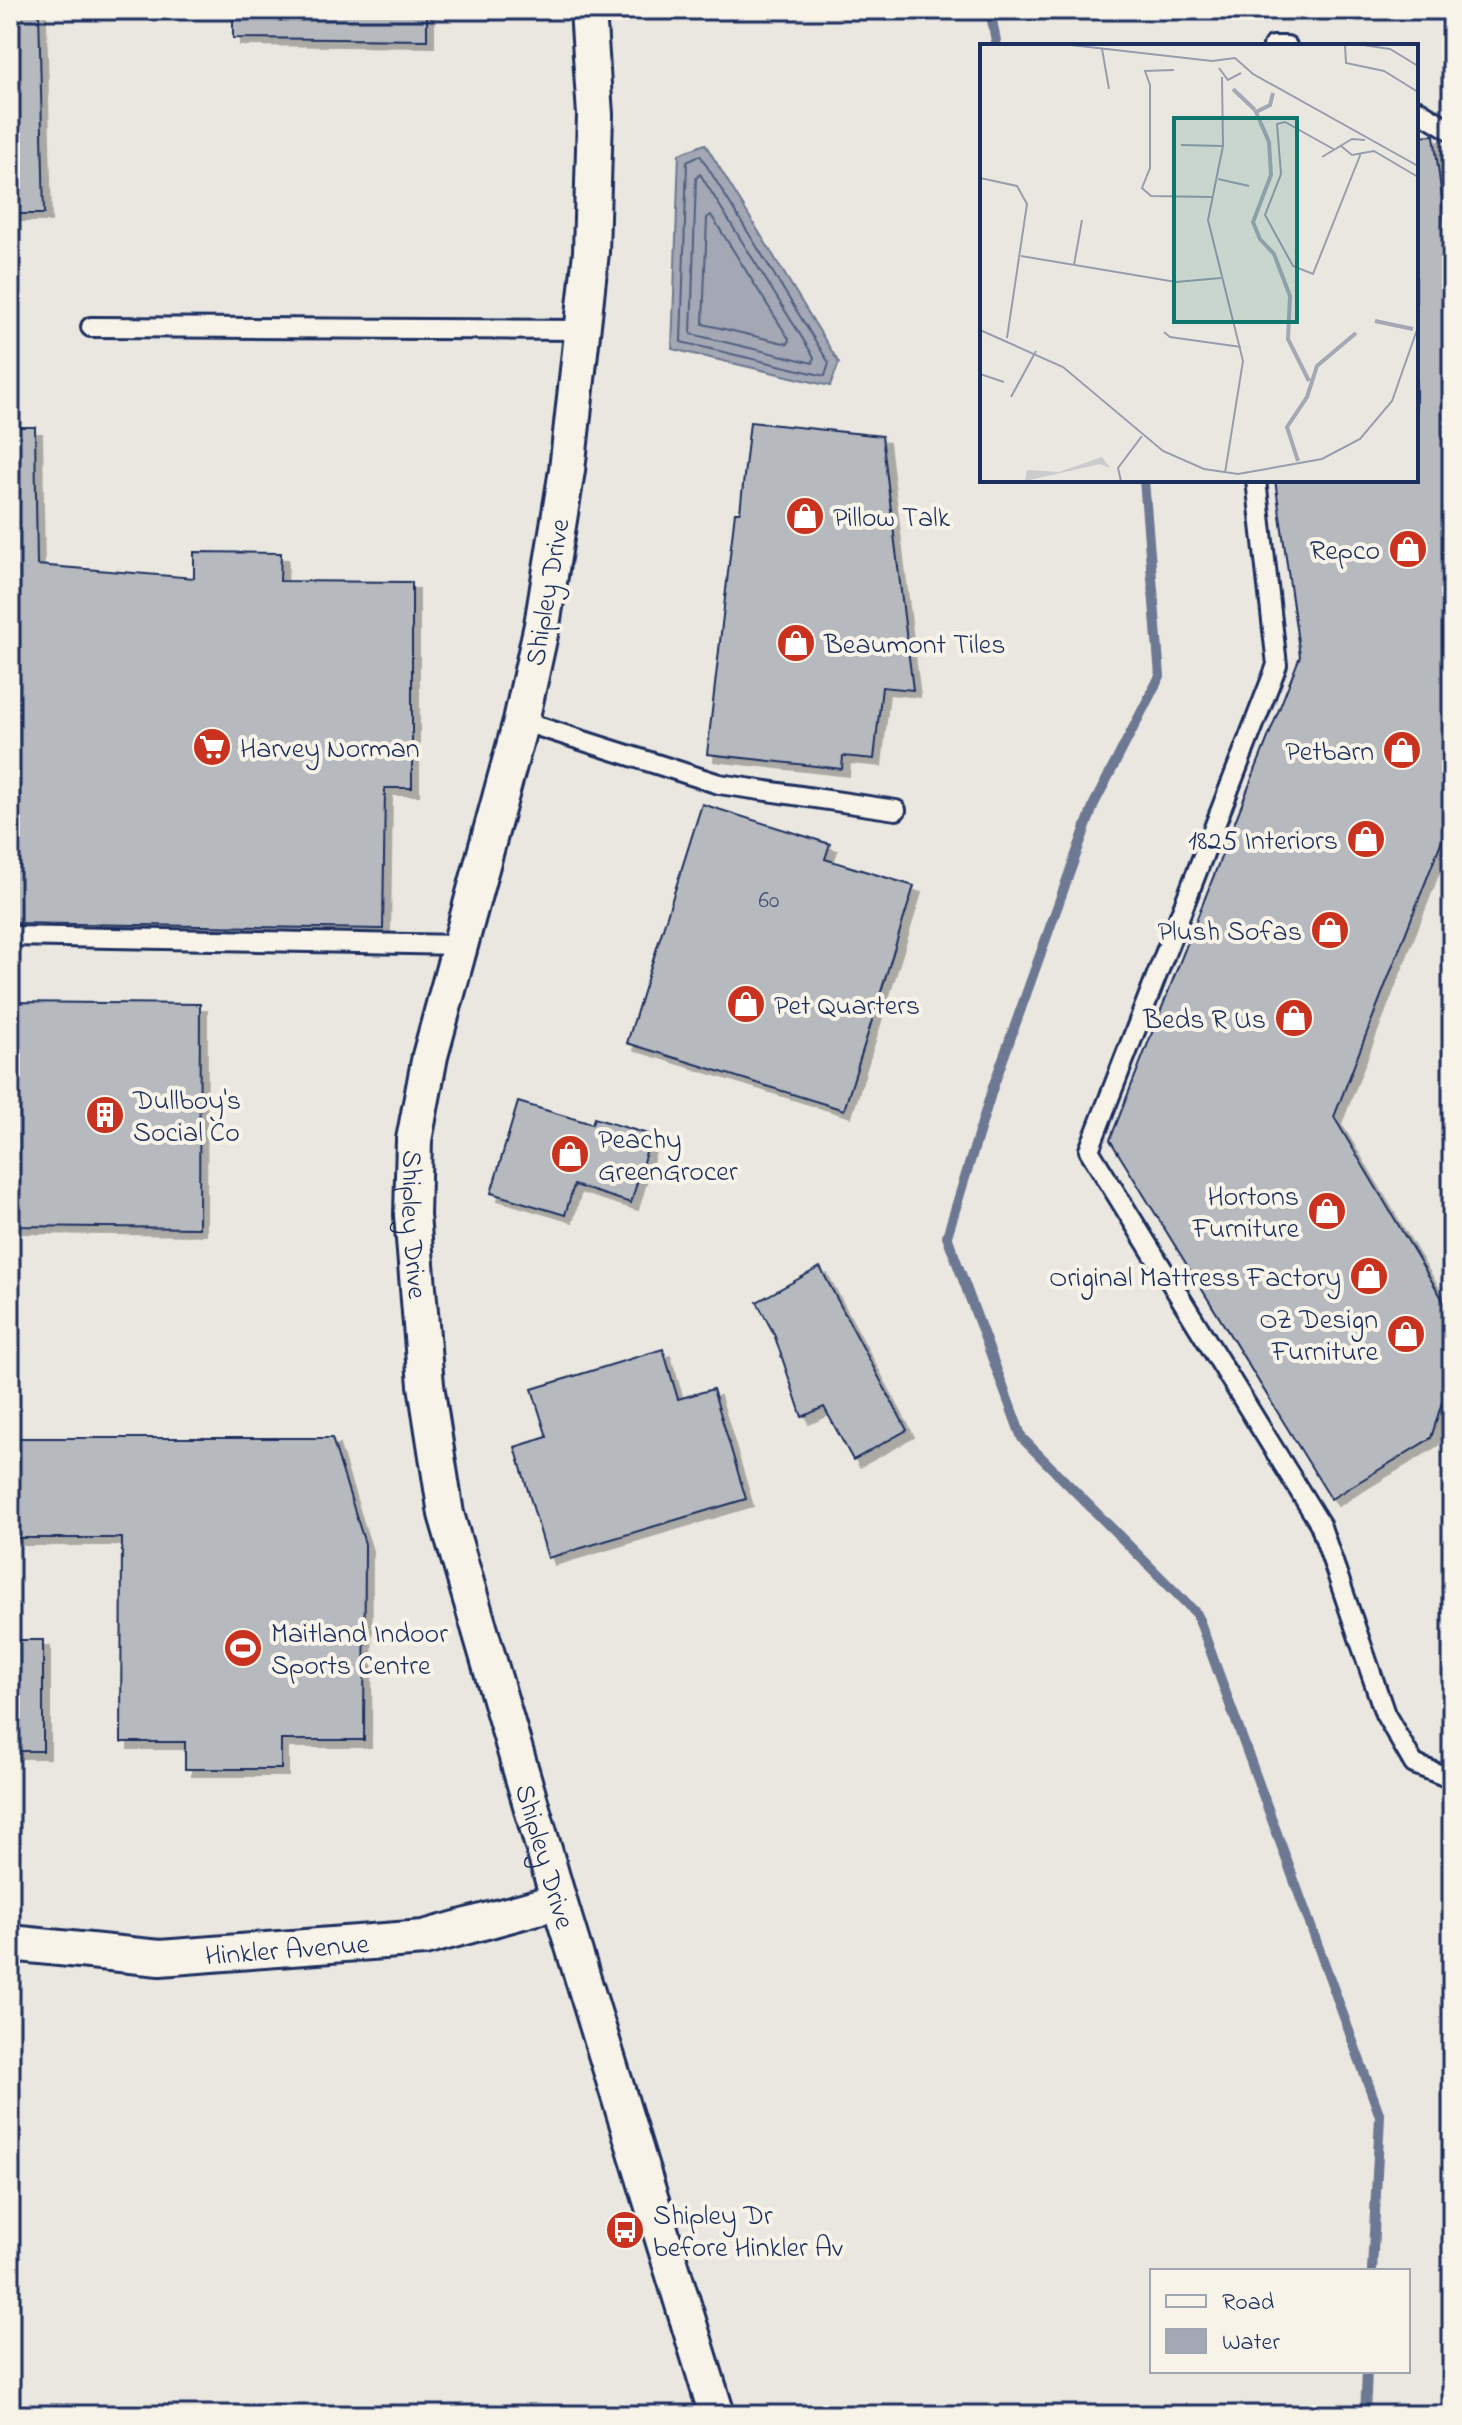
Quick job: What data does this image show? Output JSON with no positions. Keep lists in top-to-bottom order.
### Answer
{
  "streets": {
    "street": ["Shipley Drive", "Hinkler Avenue"]
  },
  "crossings": [
    ["Shipley Drive", "Hinkler Avenue"]
  ],
  "places": {
    "shop": [
      "Pillow Talk",
      "Repco",
      "Beaumont Tiles",
      "Petbarn",
      "1825 Interiors",
      "Plush Sofas",
      "Pet Quarters",
      "Beds R Us",
      "Peachy GreenGrocer",
      "Hortons Furniture",
      "Original Mattress Factory",
      "OZ Design Furniture"
    ],
    "supermarket": ["Harvey Norman"],
    "building": ["Dullboy's Social Co"],
    "sports": ["Maitland Indoor Sports Centre"],
    "bus stop": ["Shipley Dr before Hinkler Av"]
  },
  "house_numbers": ["60"],
  "legend": ["Road", "Water"]
}
